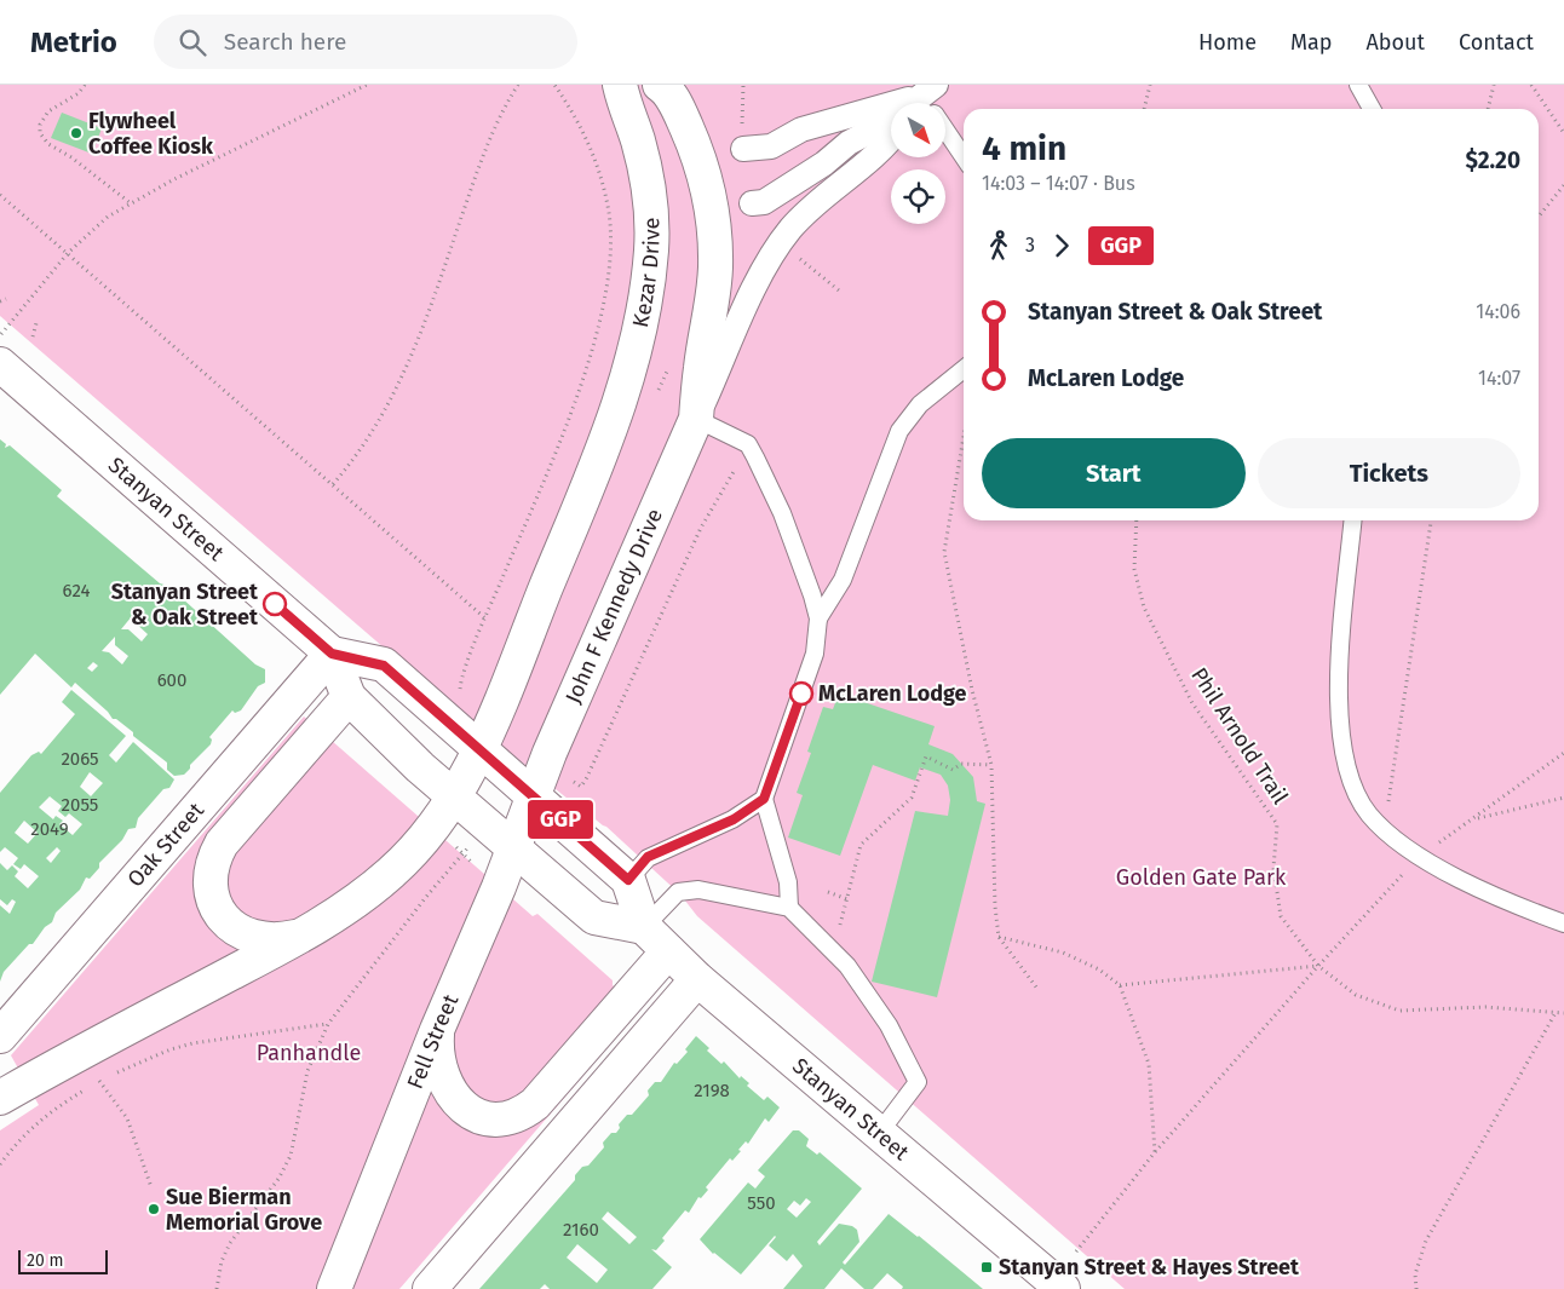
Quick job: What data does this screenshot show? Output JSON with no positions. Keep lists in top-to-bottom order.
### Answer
{
  "streets": {
    "main road": [
      "Kezar Drive",
      "Stanyan Street",
      "John F Kennedy Drive",
      "Oak Street",
      "Fell Street"
    ],
    "path": ["Phil Arnold Trail"]
  },
  "crossings": [
    ["Kezar Drive", "Stanyan Street"],
    ["Stanyan Street", "John F Kennedy Drive"],
    ["Stanyan Street", "Oak Street"],
    ["Stanyan Street", "Fell Street"],
    ["John F Kennedy Drive", "Fell Street"]
  ],
  "parks": ["Golden Gate Park", "Panhandle"],
  "places": {
    "other": [
      "Flywheel Coffee Kiosk",
      "Stanyan Street & Oak Street",
      "McLaren Lodge",
      "Sue Bierman Memorial Grove"
    ],
    "transit": ["Stanyan Street & Hayes Street"]
  },
  "lines": ["bus line GGP"],
  "house_numbers": [
    "624",
    "600",
    "2065",
    "2055",
    "2049",
    "2198",
    "550",
    "2160"
  ],
  "scale_bar": "20 m",
  "north": "bottom right",
  "page": {
    "header": "Metrio",
    "search": "Search here",
    "nav": [
      "Home",
      "Map",
      "About",
      "Contact"
    ],
    "on_map": "GGP",
    "heading": ["4 min", "14:03 – 14:07 · Bus", "$2.20"],
    "legs": ["3", "GGP"],
    "list": [
      {
        "name": "Stanyan Street & Oak Street",
        "value": "14:06"
      },
      {
        "name": "McLaren Lodge",
        "value": "14:07"
      }
    ],
    "buttons": ["Start", "Tickets"],
    "scale": "20 m"
  }
}
